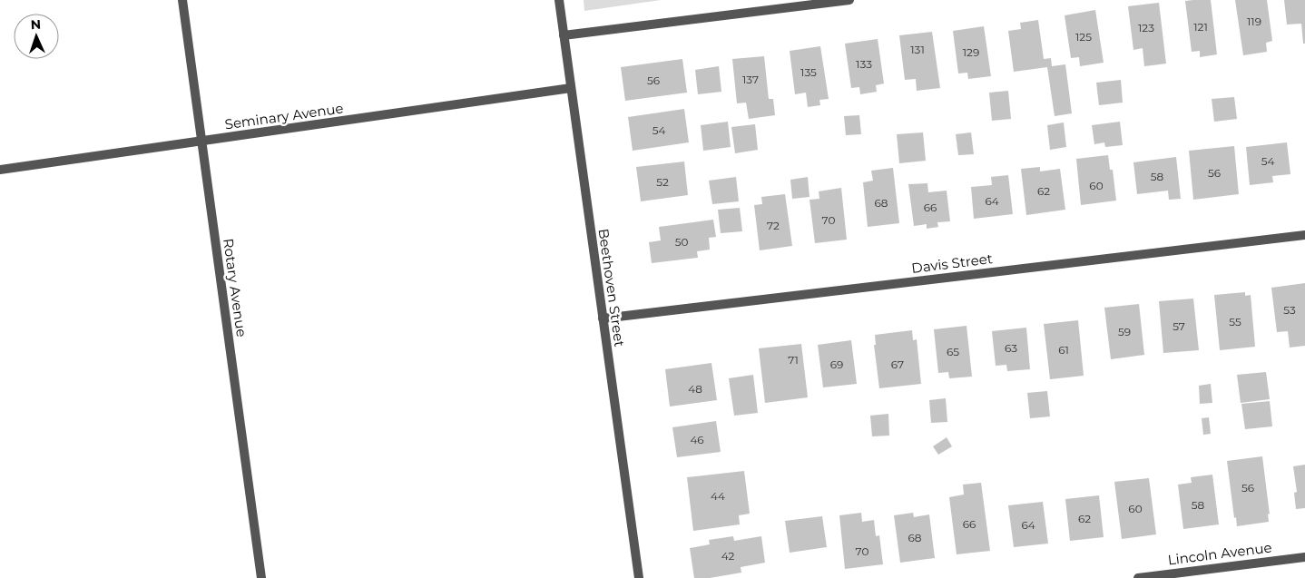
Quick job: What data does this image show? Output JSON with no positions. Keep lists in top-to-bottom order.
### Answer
{
  "streets": {
    "street": [
      "Seminary Avenue",
      "Davis Street",
      "Rotary Avenue",
      "Beethoven Street",
      "Lincoln Avenue"
    ]
  },
  "crossings": [
    ["Seminary Avenue", "Rotary Avenue"],
    ["Seminary Avenue", "Beethoven Street"],
    ["Davis Street", "Beethoven Street"]
  ],
  "house_numbers": [
    "119",
    "121",
    "123",
    "125",
    "131",
    "129",
    "133",
    "135",
    "137",
    "56",
    "54",
    "54",
    "56",
    "58",
    "52",
    "60",
    "62",
    "64",
    "68",
    "66",
    "70",
    "72",
    "50",
    "53",
    "55",
    "57",
    "59",
    "63",
    "61",
    "65",
    "71",
    "69",
    "67",
    "48",
    "46",
    "56",
    "44",
    "58",
    "60",
    "62",
    "66",
    "64",
    "68",
    "70",
    "42"
  ],
  "north": "top"
}
